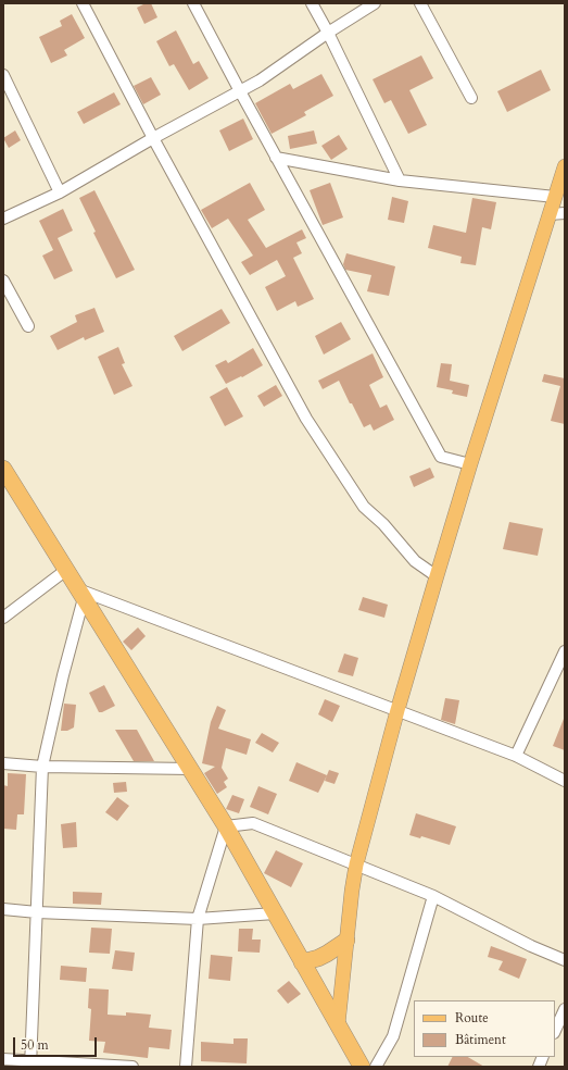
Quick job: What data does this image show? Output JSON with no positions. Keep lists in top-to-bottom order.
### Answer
{
  "legend": ["Route", "Bâtiment"],
  "scale_bar": "50 m"
}
